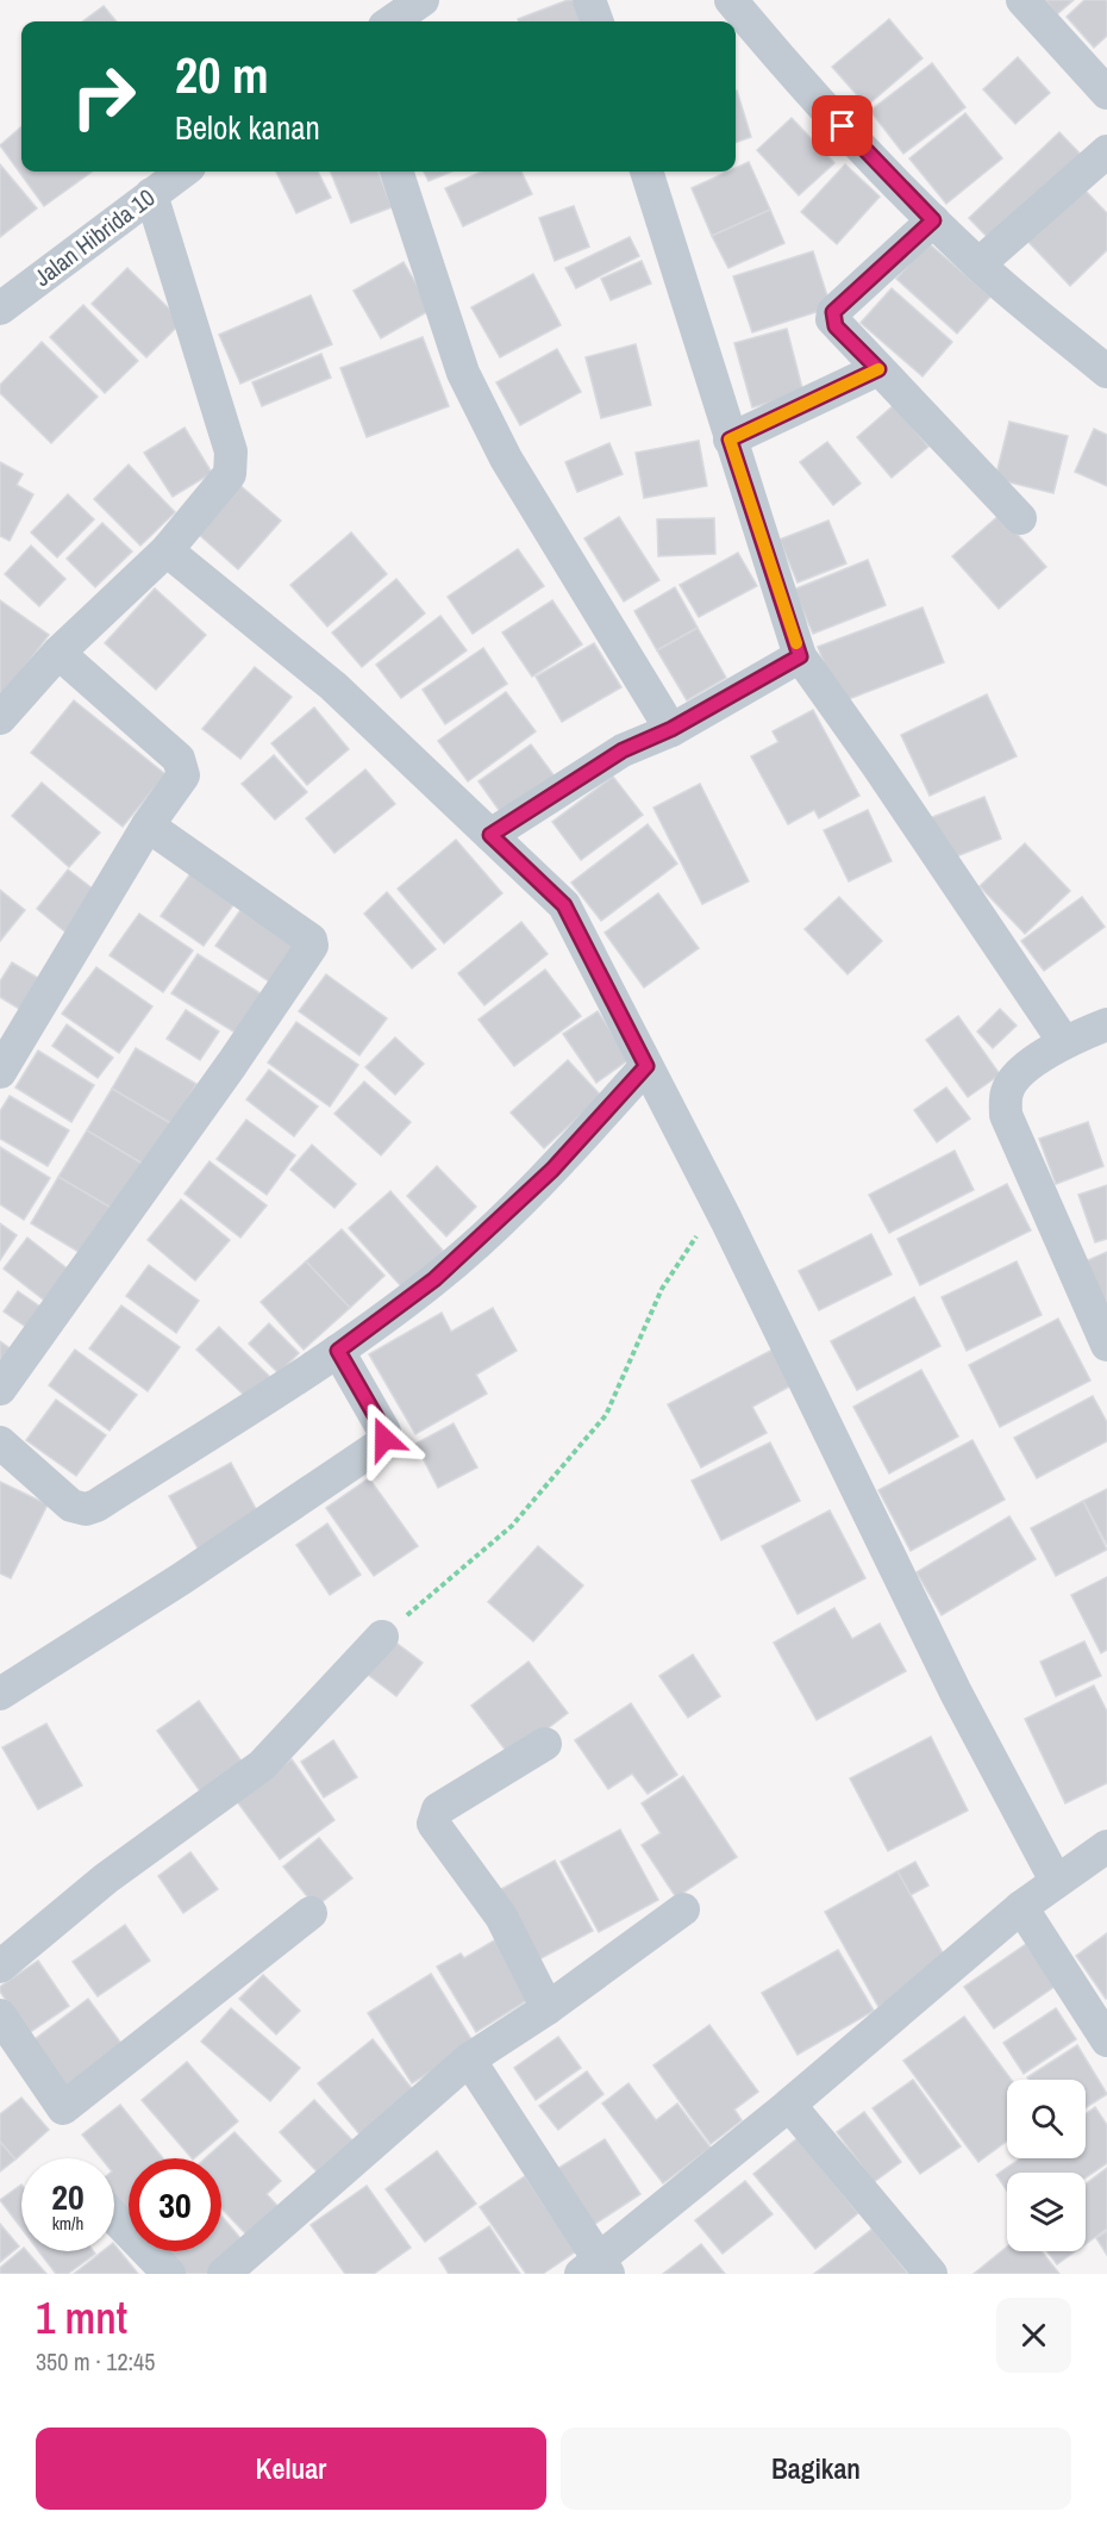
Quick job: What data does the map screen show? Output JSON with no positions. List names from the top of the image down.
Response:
{
  "streets": {
    "street": ["Jalan Hibrida 10"]
  },
  "page": {
    "turn": ["20 m", "Belok kanan"],
    "speed": "20 km/h",
    "limit": "30",
    "heading": ["1 mnt", "350 m · 12:45"],
    "buttons": ["Keluar", "Bagikan"]
  }
}
